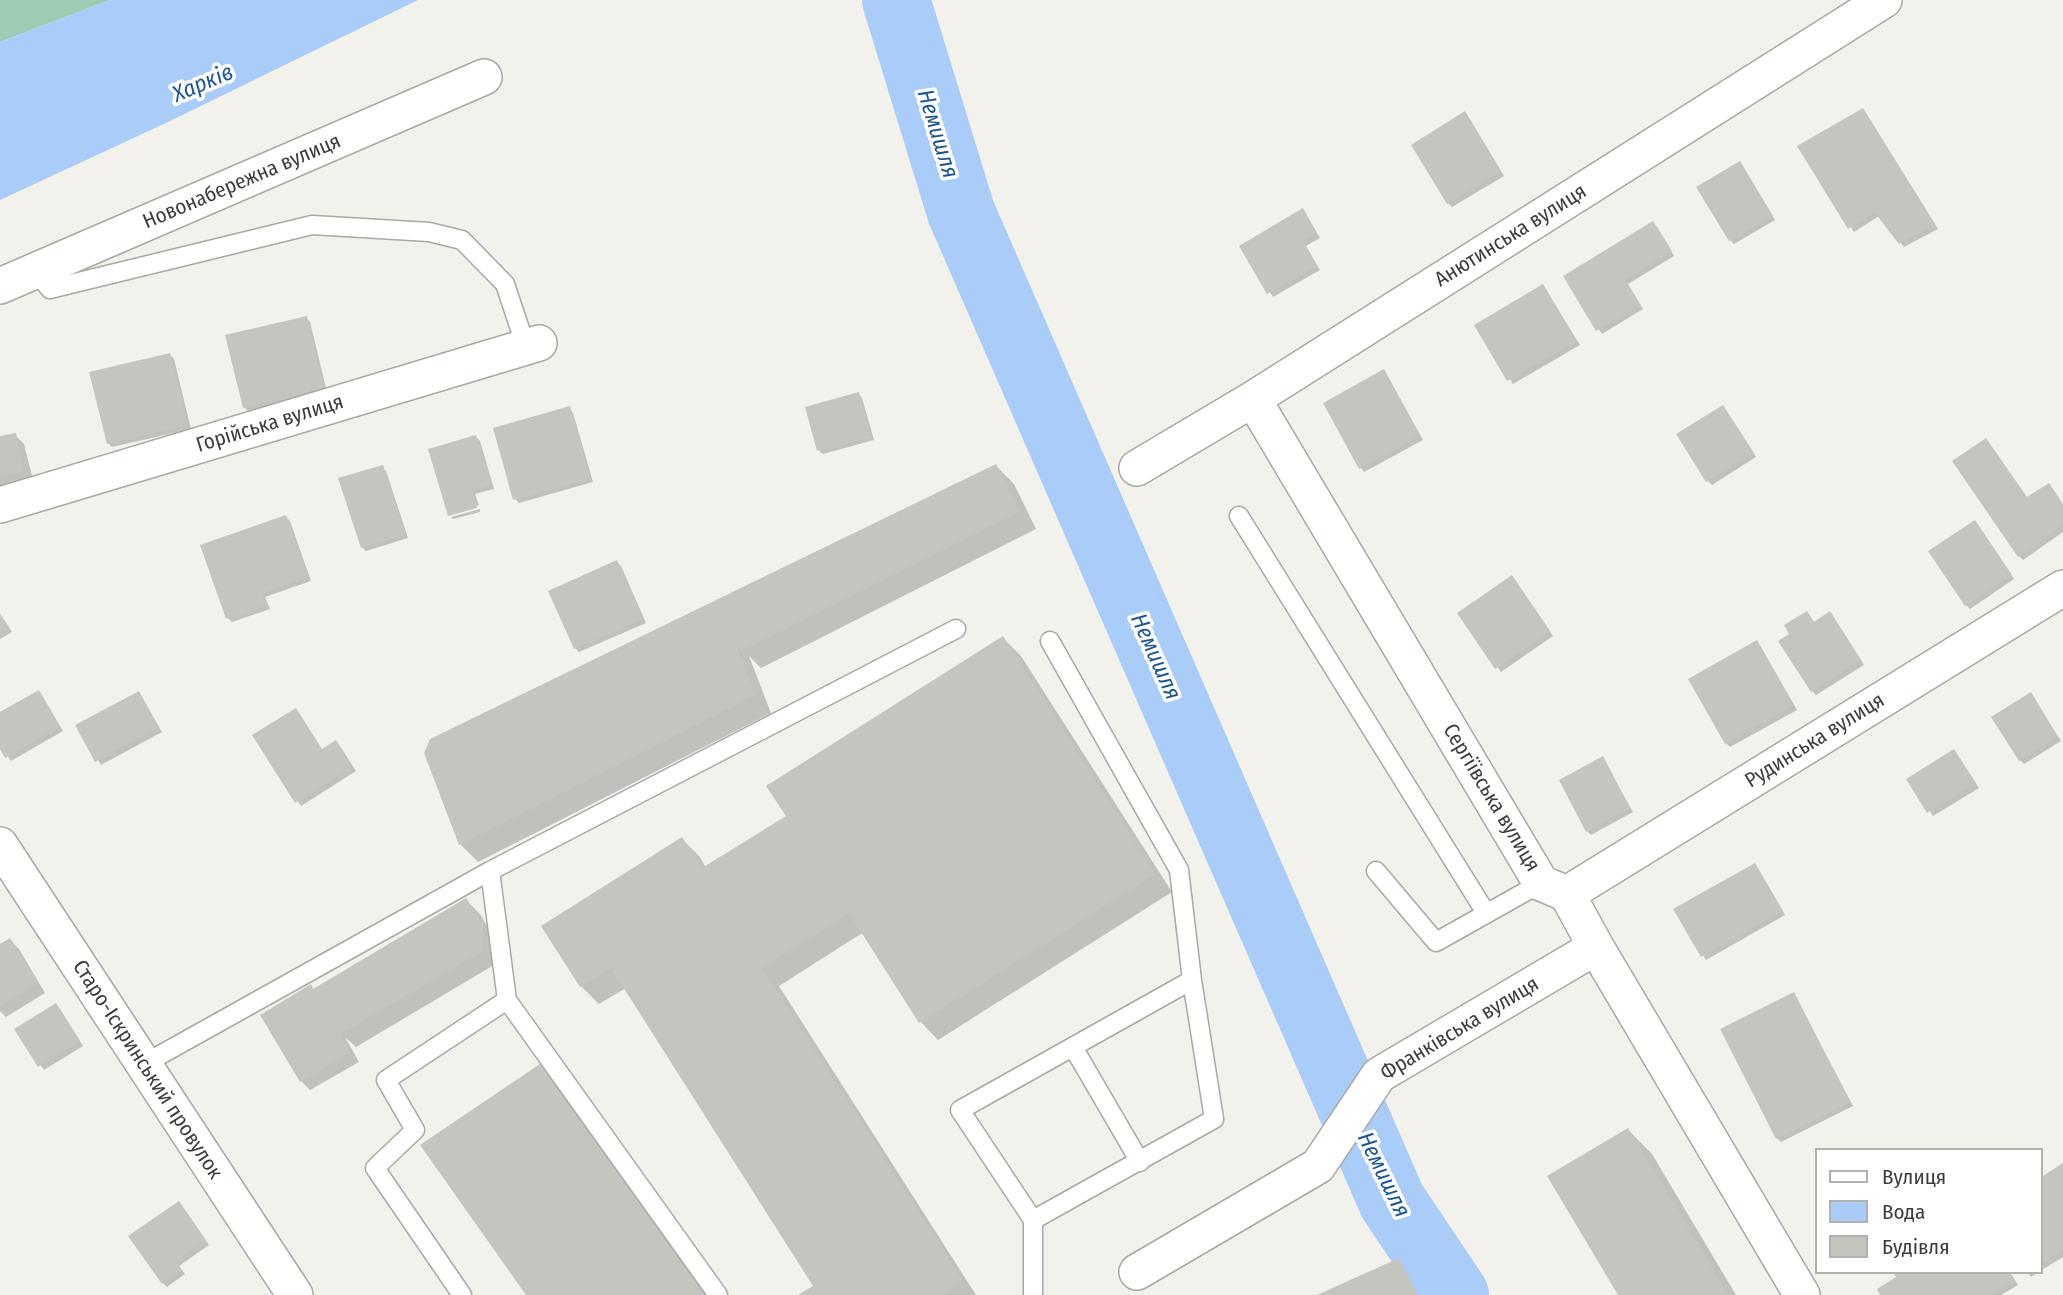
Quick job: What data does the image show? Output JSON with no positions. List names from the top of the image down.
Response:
{
  "streets": {
    "street": [
      "Новонабережна вулиця",
      "Анютинська вулиця",
      "Горійська вулиця",
      "Рудинська вулиця",
      "Сергіївська вулиця",
      "Франківська вулиця",
      "Старо-Іскринський провулок"
    ]
  },
  "crossings": [
    ["Анютинська вулиця", "Сергіївська вулиця"],
    ["Рудинська вулиця", "Сергіївська вулиця"],
    ["Сергіївська вулиця", "Франківська вулиця"]
  ],
  "water": ["Харків", "Немишля"],
  "legend": ["Вулиця", "Вода", "Будівля"]
}
